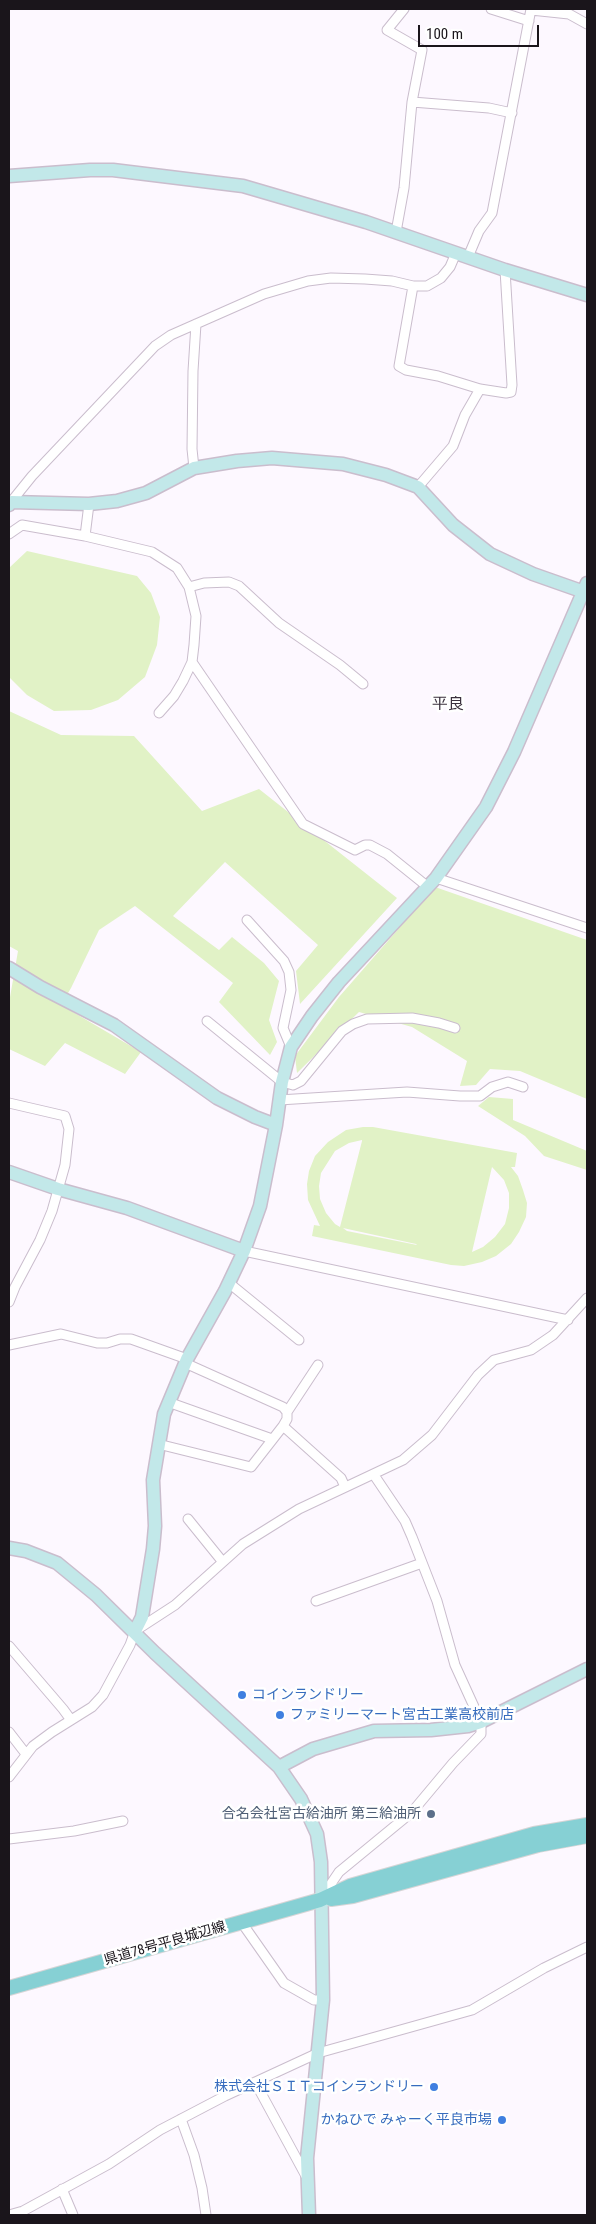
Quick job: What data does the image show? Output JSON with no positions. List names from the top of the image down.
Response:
{
  "streets": {
    "main road": ["県道78号平良城辺線"]
  },
  "districts": ["平良"],
  "places": [
    "コインランドリー",
    "ファミリーマート宮古工業高校前店",
    "合名会社宮古給油所 第三給油所",
    "株式会社ＳＩＴコインランドリー",
    "かねひで みゃーく平良市場"
  ],
  "scale_bar": "100 m"
}
